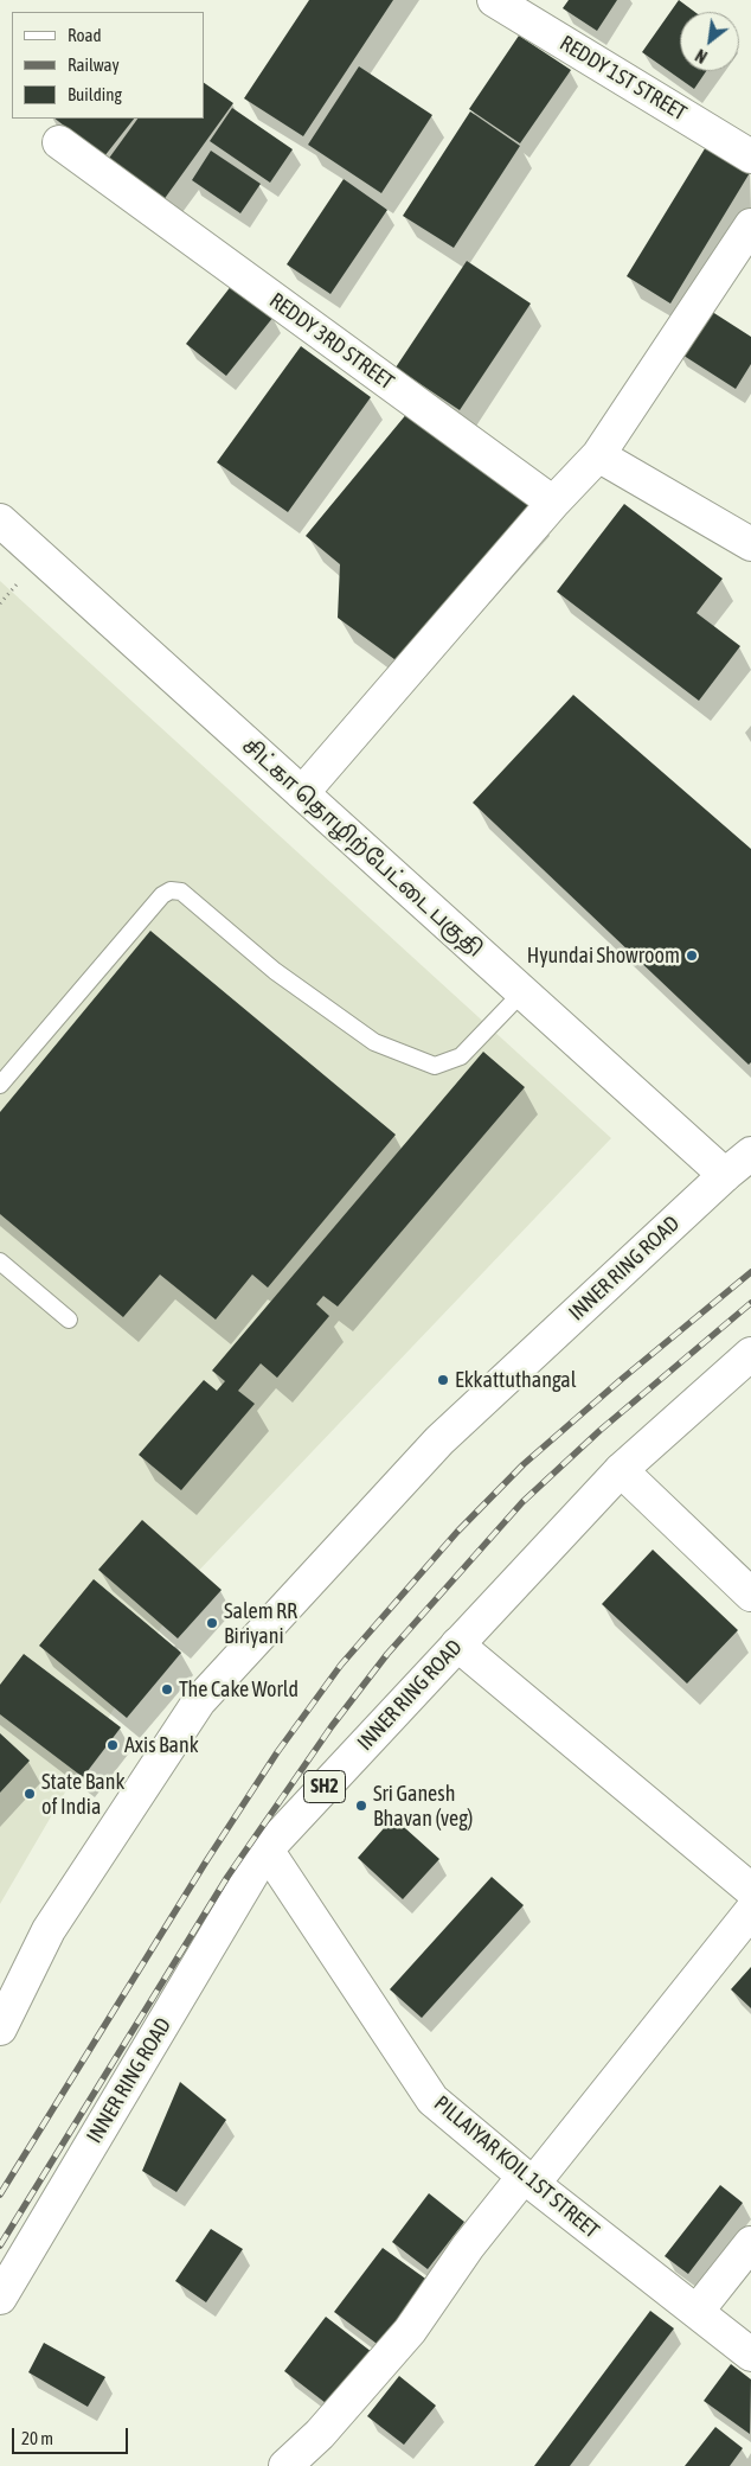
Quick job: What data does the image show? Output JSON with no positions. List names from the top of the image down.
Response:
{
  "streets": {
    "street": [
      "REDDY 1ST STREET",
      "REDDY 3RD STREET",
      "சிட்கா தொழிற்பேட்டை பகுதி",
      "INNER RING ROAD",
      "SH2",
      "PILLAIYAR KOIL 1ST STREET"
    ]
  },
  "crossings": [
    ["சிட்கா தொழிற்பேட்டை பகுதி", "INNER RING ROAD"],
    ["INNER RING ROAD", "PILLAIYAR KOIL 1ST STREET"]
  ],
  "places": [
    "Hyundai Showroom",
    "Ekkattuthangal",
    "Salem RR Biriyani",
    "The Cake World",
    "Axis Bank",
    "State Bank of India",
    "Sri Ganesh Bhavan (veg)"
  ],
  "legend": ["Road", "Railway", "Building"],
  "scale_bar": "20 m",
  "north": "bottom left"
}
